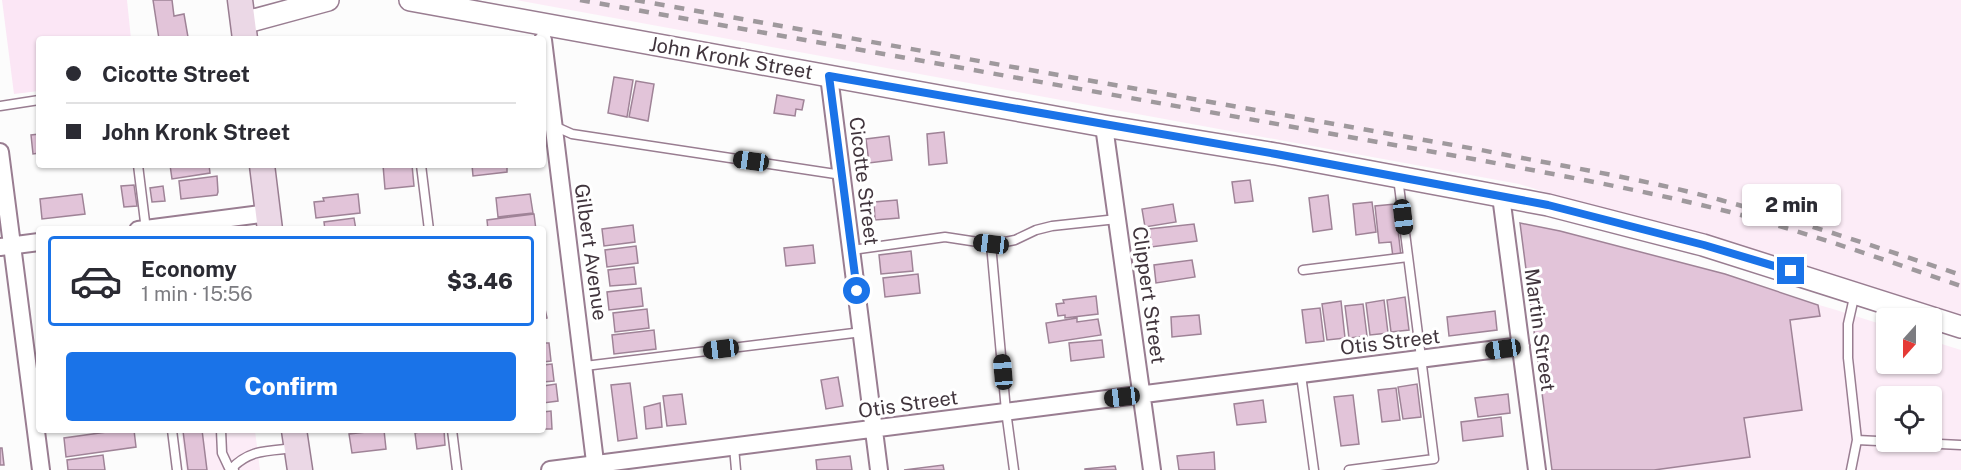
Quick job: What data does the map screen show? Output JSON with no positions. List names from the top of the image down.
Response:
{
  "streets": {
    "street": [
      "John Kronk Street",
      "Cicotte Street",
      "Gilbert Avenue",
      "Clippert Street",
      "Martin Street",
      "Otis Street"
    ]
  },
  "crossings": [
    ["John Kronk Street", "Cicotte Street"],
    ["John Kronk Street", "Clippert Street"],
    ["John Kronk Street", "Martin Street"],
    ["Cicotte Street", "Otis Street"],
    ["Gilbert Avenue", "Otis Street"],
    ["Clippert Street", "Otis Street"],
    ["Martin Street", "Otis Street"]
  ],
  "north": "bottom",
  "page": {
    "banner": ["Cicotte Street", "John Kronk Street"],
    "bubble": "2 min",
    "list": [
      {
        "name": "Economy",
        "note": "1 min · 15:56",
        "value": "$3.46"
      }
    ],
    "buttons": "Confirm"
  }
}
